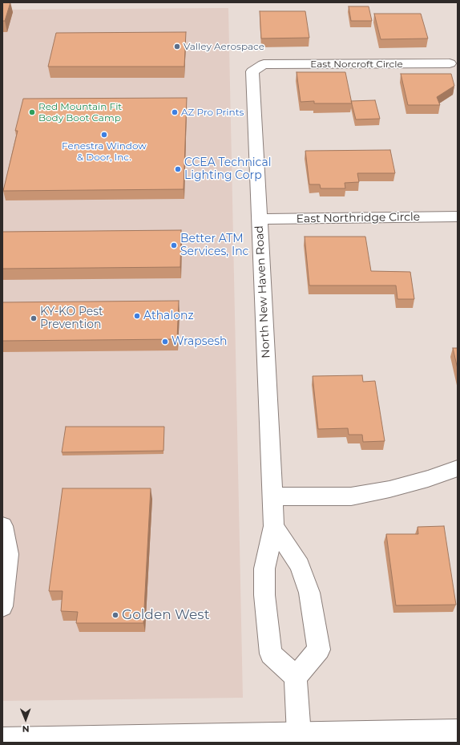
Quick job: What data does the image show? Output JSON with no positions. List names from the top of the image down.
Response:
{
  "streets": {
    "street": ["East Norcroft Circle", "East Northridge Circle", "North New Haven Road"]
  },
  "crossings": [
    ["East Norcroft Circle", "North New Haven Road"],
    ["East Northridge Circle", "North New Haven Road"]
  ],
  "places": [
    "Valley Aerospace",
    "Red Mountain Fit Body Boot Camp",
    "AZ Pro Prints",
    "Fenestra Window & Door, Inc.",
    "CCEA Technical Lighting Corp",
    "Better ATM Services, Inc",
    "Athalonz",
    "KY-KO Pest Prevention",
    "Wrapsesh",
    "Golden West"
  ],
  "north": "bottom"
}
